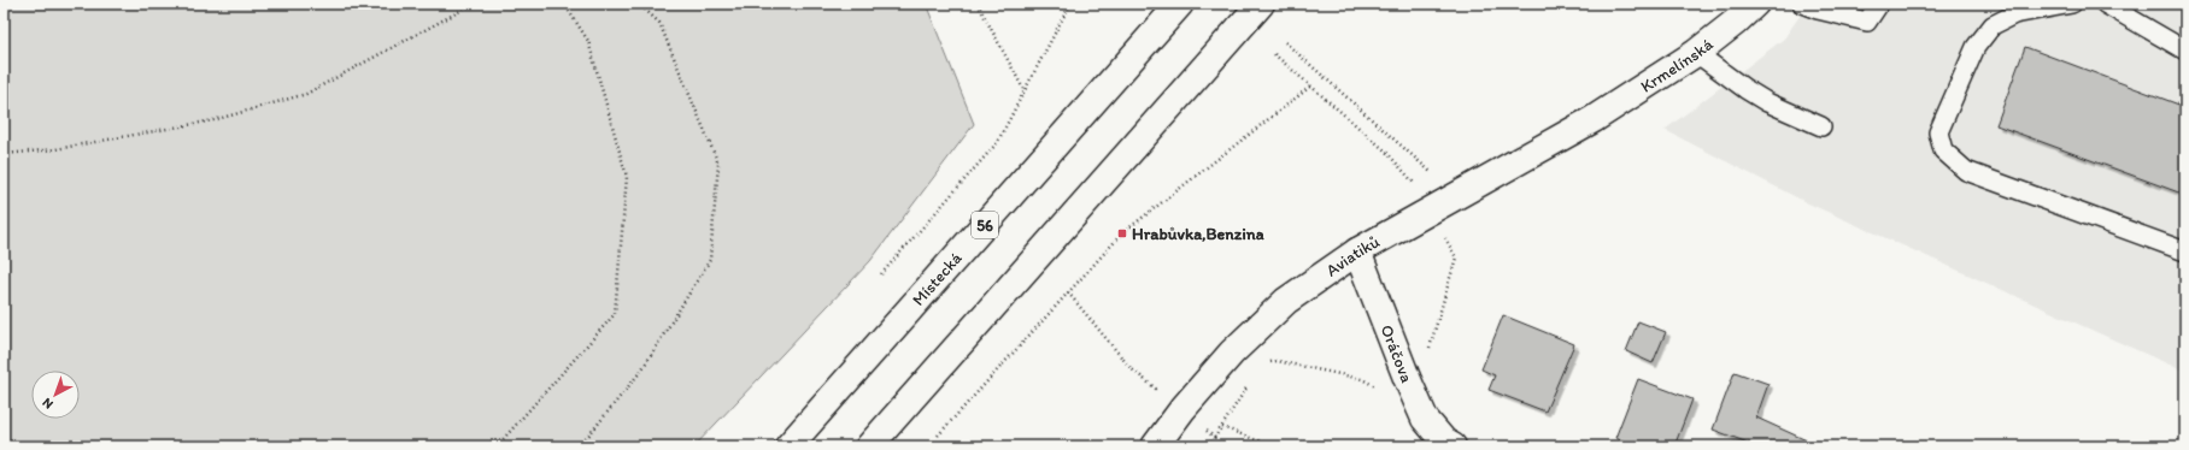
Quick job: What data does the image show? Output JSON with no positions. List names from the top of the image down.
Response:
{
  "streets": {
    "main road": [
      "Krmelínská",
      "56",
      "Aviatiků",
      "Místecká",
      "Oráčova"
    ]
  },
  "crossings": [
    ["Krmelínská", "Aviatiků"],
    ["Aviatiků", "Oráčova"]
  ],
  "places": {
    "transit": ["Hrabůvka,Benzina"]
  },
  "north": "bottom left"
}
